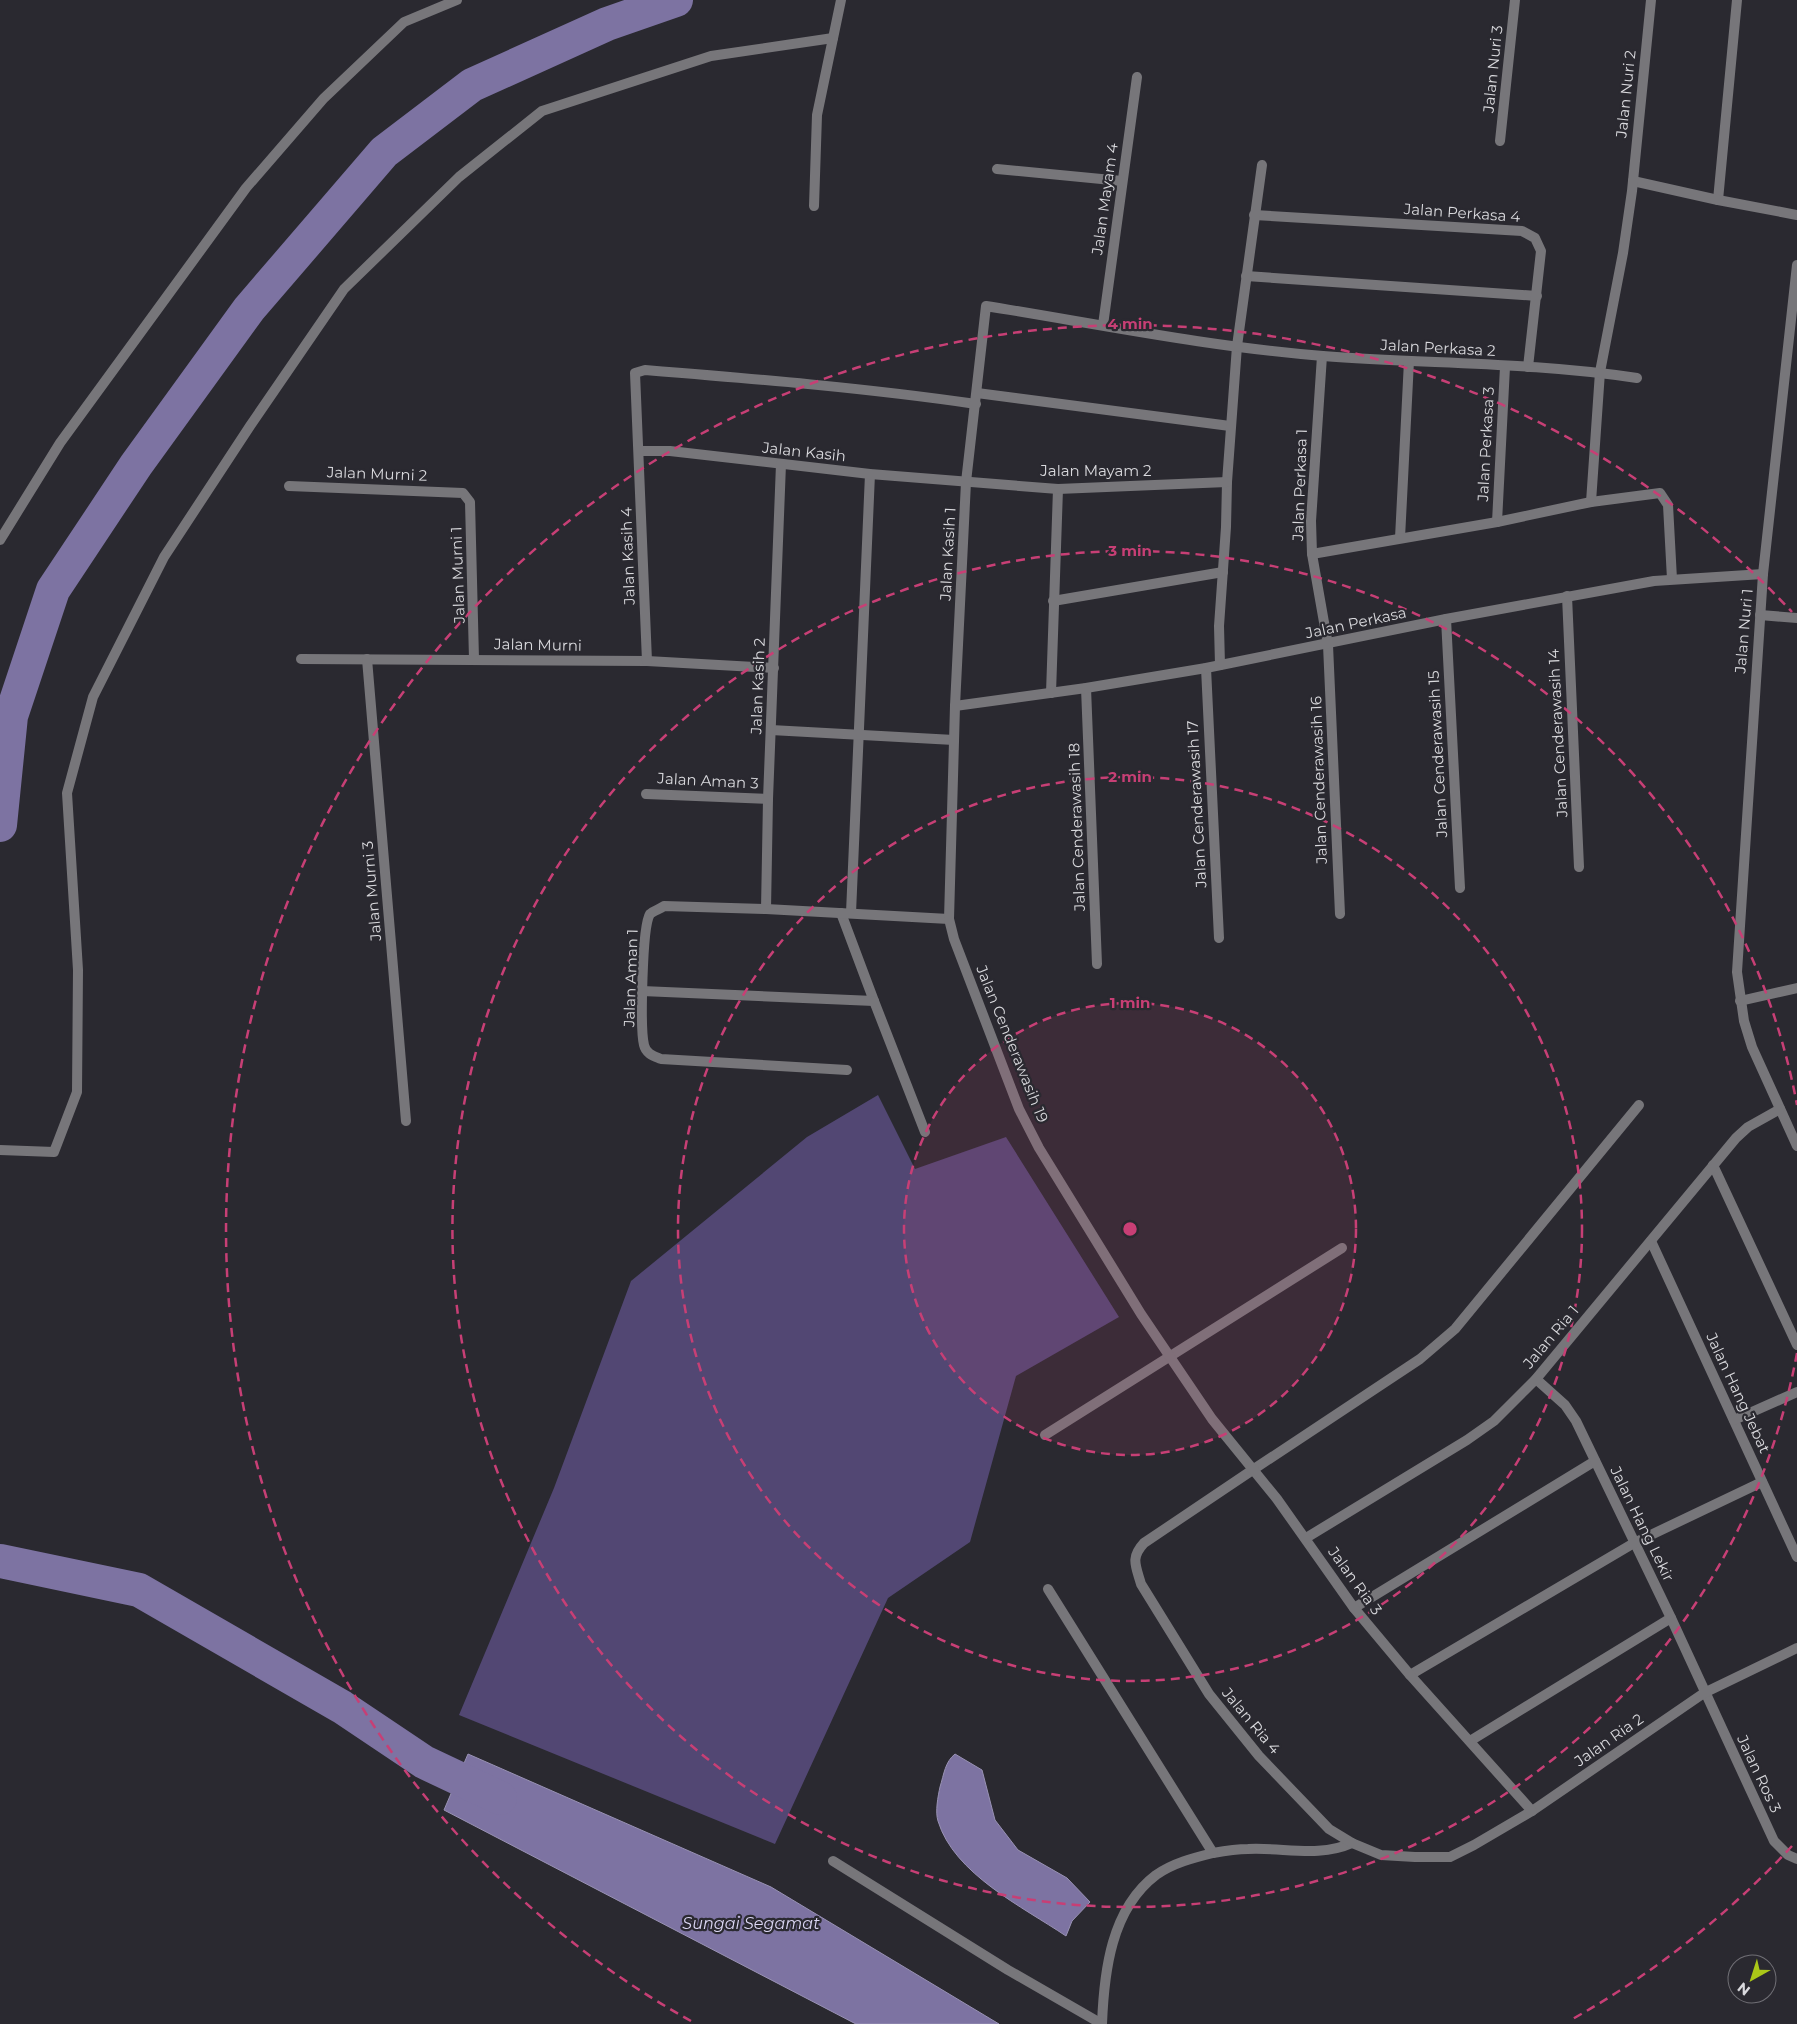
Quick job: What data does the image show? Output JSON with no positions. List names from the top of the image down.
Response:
{
  "streets": {
    "street": [
      "Jalan Nuri 3",
      "Jalan Nuri 2",
      "Jalan Mayam 4",
      "Jalan Perkasa 4",
      "Jalan Perkasa 2",
      "Jalan Perkasa 3",
      "Jalan Kasih",
      "Jalan Mayam 2",
      "Jalan Murni 2",
      "Jalan Perkasa 1",
      "Jalan Kasih 1",
      "Jalan Kasih 4",
      "Jalan Murni 1",
      "Jalan Perkasa",
      "Jalan Nuri 1",
      "Jalan Murni",
      "Jalan Kasih 2",
      "Jalan Cenderawasih 14",
      "Jalan Cenderawasih 15",
      "Jalan Cenderawasih 16",
      "Jalan Aman 3",
      "Jalan Cenderawasih 17",
      "Jalan Cenderawasih 18",
      "Jalan Murni 3",
      "Jalan Aman 1",
      "Jalan Cenderawasih 19",
      "Jalan Ria 1",
      "Jalan Hang Jebat",
      "Jalan Hang Lekir",
      "Jalan Ria 3",
      "Jalan Ria 4",
      "Jalan Ria 2",
      "Jalan Ros 3"
    ]
  },
  "crossings": [
    ["Jalan Nuri 2", "Jalan Perkasa 2"],
    ["Jalan Mayam 4", "Jalan Perkasa 2"],
    ["Jalan Perkasa 4", "Jalan Perkasa 2"],
    ["Jalan Perkasa 2", "Jalan Perkasa 3"],
    ["Jalan Perkasa 2", "Jalan Perkasa 1"],
    ["Jalan Perkasa 2", "Jalan Kasih 1"],
    ["Jalan Kasih", "Jalan Mayam 2"],
    ["Jalan Kasih", "Jalan Kasih 1"],
    ["Jalan Kasih", "Jalan Kasih 4"],
    ["Jalan Kasih", "Jalan Kasih 2"],
    ["Jalan Mayam 2", "Jalan Kasih 1"],
    ["Jalan Murni 2", "Jalan Murni 1"],
    ["Jalan Perkasa 1", "Jalan Perkasa"],
    ["Jalan Perkasa 1", "Jalan Cenderawasih 16"],
    ["Jalan Kasih 1", "Jalan Kasih 4"],
    ["Jalan Kasih 1", "Jalan Perkasa"],
    ["Jalan Kasih 1", "Jalan Cenderawasih 19"],
    ["Jalan Kasih 4", "Jalan Murni"],
    ["Jalan Murni 1", "Jalan Murni"],
    ["Jalan Perkasa", "Jalan Nuri 1"],
    ["Jalan Perkasa", "Jalan Cenderawasih 14"],
    ["Jalan Perkasa", "Jalan Cenderawasih 15"],
    ["Jalan Perkasa", "Jalan Cenderawasih 16"],
    ["Jalan Perkasa", "Jalan Cenderawasih 17"],
    ["Jalan Perkasa", "Jalan Cenderawasih 18"],
    ["Jalan Perkasa", "Jalan Cenderawasih 19"],
    ["Jalan Nuri 1", "Jalan Ria 1"],
    ["Jalan Murni", "Jalan Kasih 2"],
    ["Jalan Murni", "Jalan Murni 3"],
    ["Jalan Kasih 2", "Jalan Aman 3"],
    ["Jalan Kasih 2", "Jalan Aman 1"],
    ["Jalan Aman 1", "Jalan Cenderawasih 19"],
    ["Jalan Cenderawasih 19", "Jalan Ria 3"],
    ["Jalan Ria 1", "Jalan Hang Jebat"],
    ["Jalan Ria 1", "Jalan Hang Lekir"],
    ["Jalan Ria 1", "Jalan Ria 3"],
    ["Jalan Hang Lekir", "Jalan Ria 2"],
    ["Jalan Hang Lekir", "Jalan Ros 3"],
    ["Jalan Ria 3", "Jalan Ria 4"],
    ["Jalan Ria 3", "Jalan Ria 2"],
    ["Jalan Ria 4", "Jalan Ria 2"],
    ["Jalan Ria 2", "Jalan Ros 3"]
  ],
  "water": ["Sungai Segamat"],
  "north": "bottom left",
  "rings": [
    "4 min",
    "3 min",
    "2 min",
    "1 min"
  ]
}
